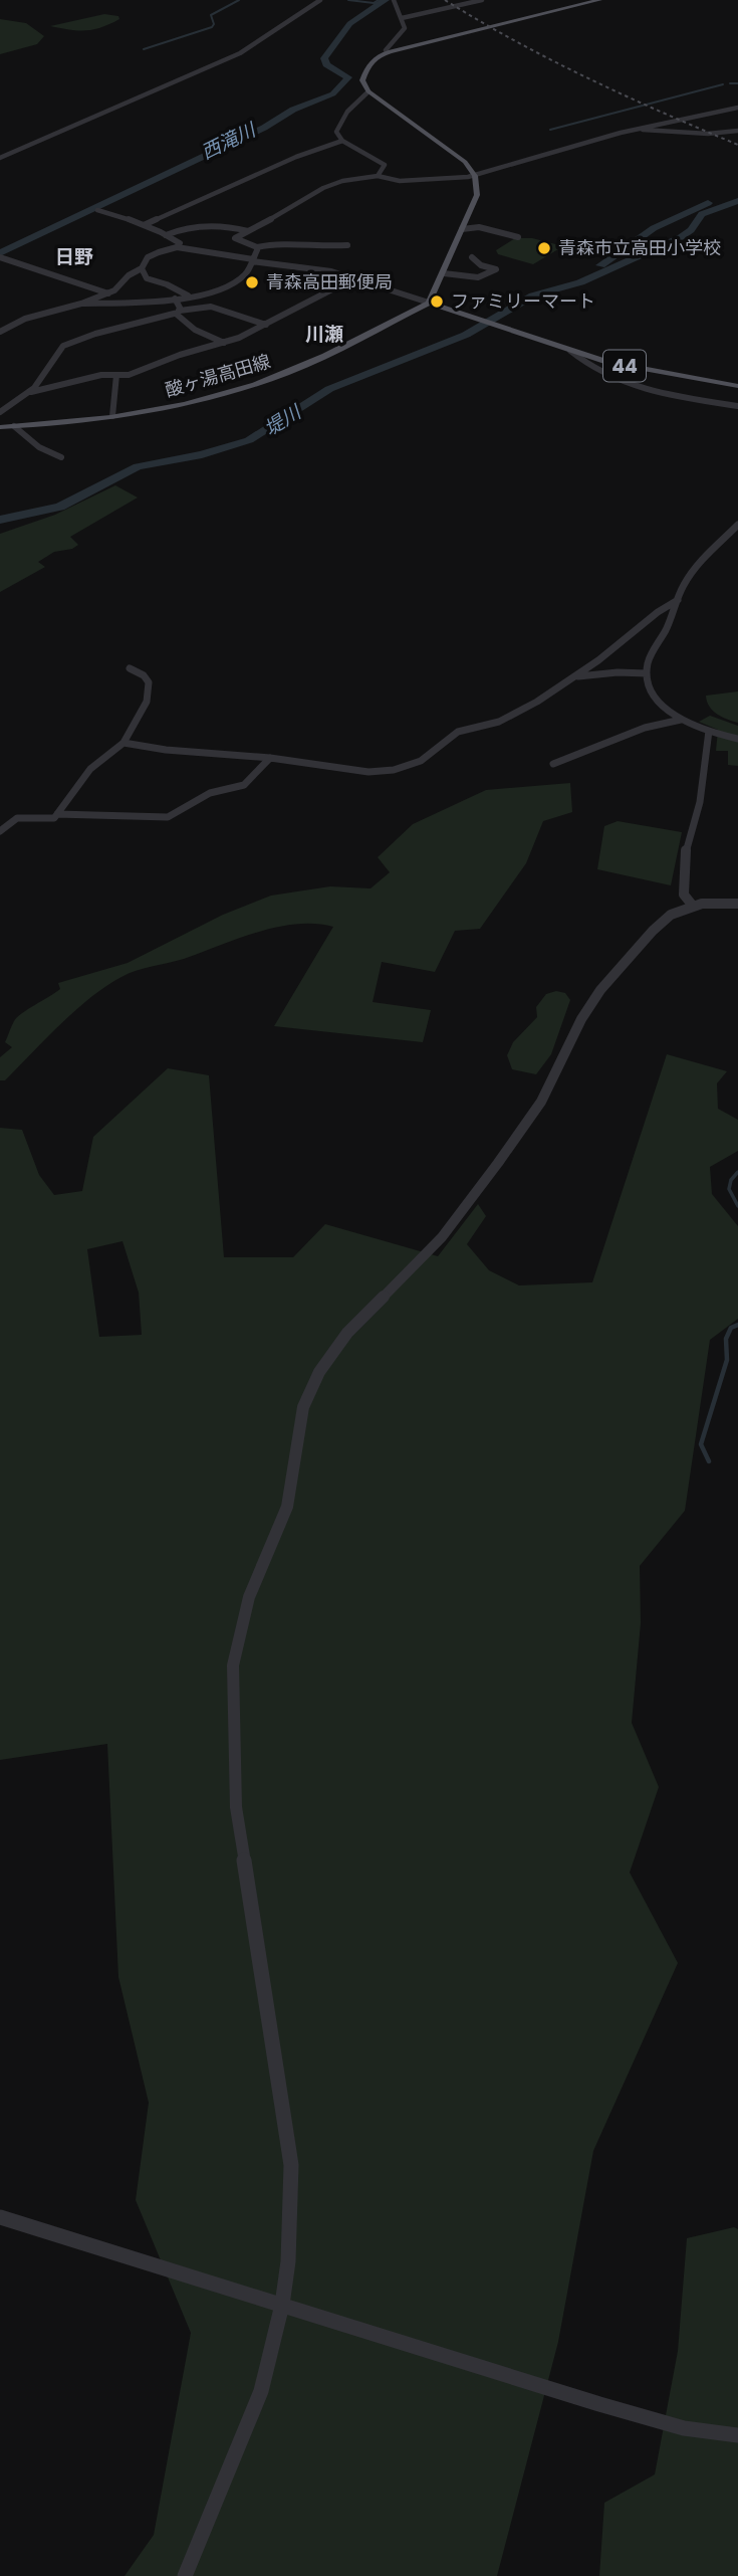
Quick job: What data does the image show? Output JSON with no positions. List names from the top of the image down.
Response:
{
  "streets": {
    "main road": ["44", "酸ヶ湯高田線"]
  },
  "crossings": [
    ["44", "酸ヶ湯高田線"]
  ],
  "districts": ["日野", "川瀬"],
  "water": ["西滝川", "堤川"],
  "places": ["青森市立高田小学校", "青森高田郵便局", "ファミリーマート"]
}
